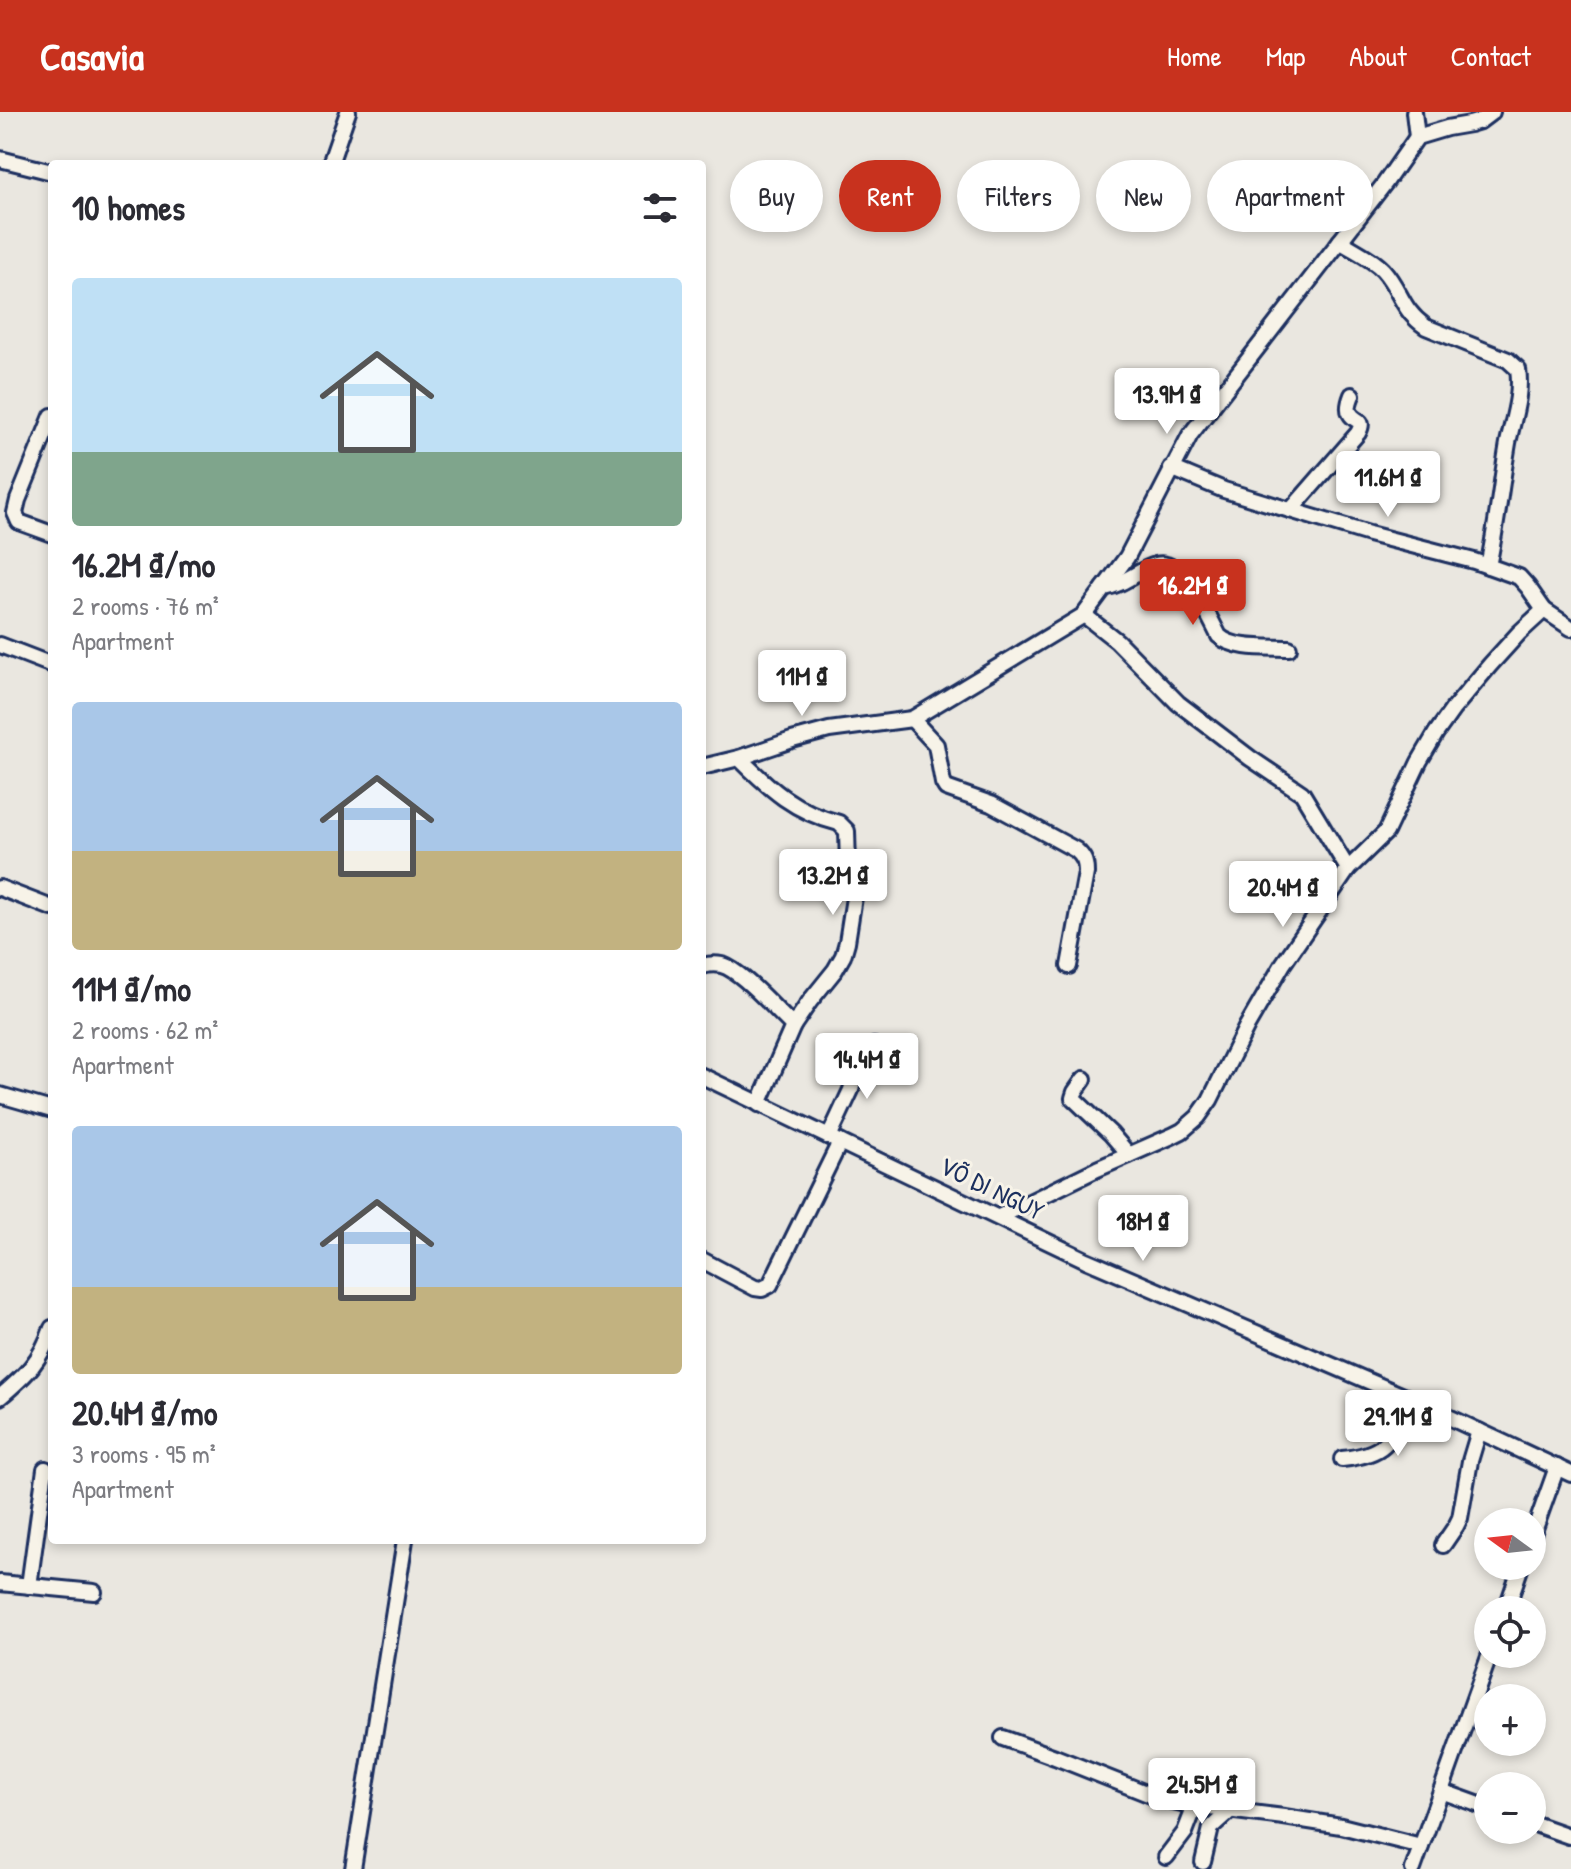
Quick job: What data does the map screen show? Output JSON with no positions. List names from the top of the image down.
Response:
{
  "streets": {
    "street": ["VÕ DI NGUY"]
  },
  "north": "left",
  "page": {
    "header": "Casavia",
    "nav": [
      "Home",
      "Map",
      "About",
      "Contact"
    ],
    "chip": [
      "Buy",
      "Rent",
      "Filters",
      "New",
      "Apartment"
    ],
    "heading": "10 homes",
    "list": [
      {
        "name": "16.2M ₫/mo",
        "note": "2 rooms · 76 m² · Apartment"
      },
      {
        "name": "11M ₫/mo",
        "note": "2 rooms · 62 m² · Apartment"
      },
      {
        "name": "20.4M ₫/mo",
        "note": "3 rooms · 95 m² · Apartment"
      }
    ],
    "price": [
      "13.9M ₫",
      "11.6M ₫",
      "16.2M ₫",
      "11M ₫",
      "13.2M ₫",
      "20.4M ₫",
      "14.4M ₫",
      "18M ₫",
      "29.1M ₫",
      "24.5M ₫"
    ],
    "map_buttons": ["+", "−"]
  }
}
